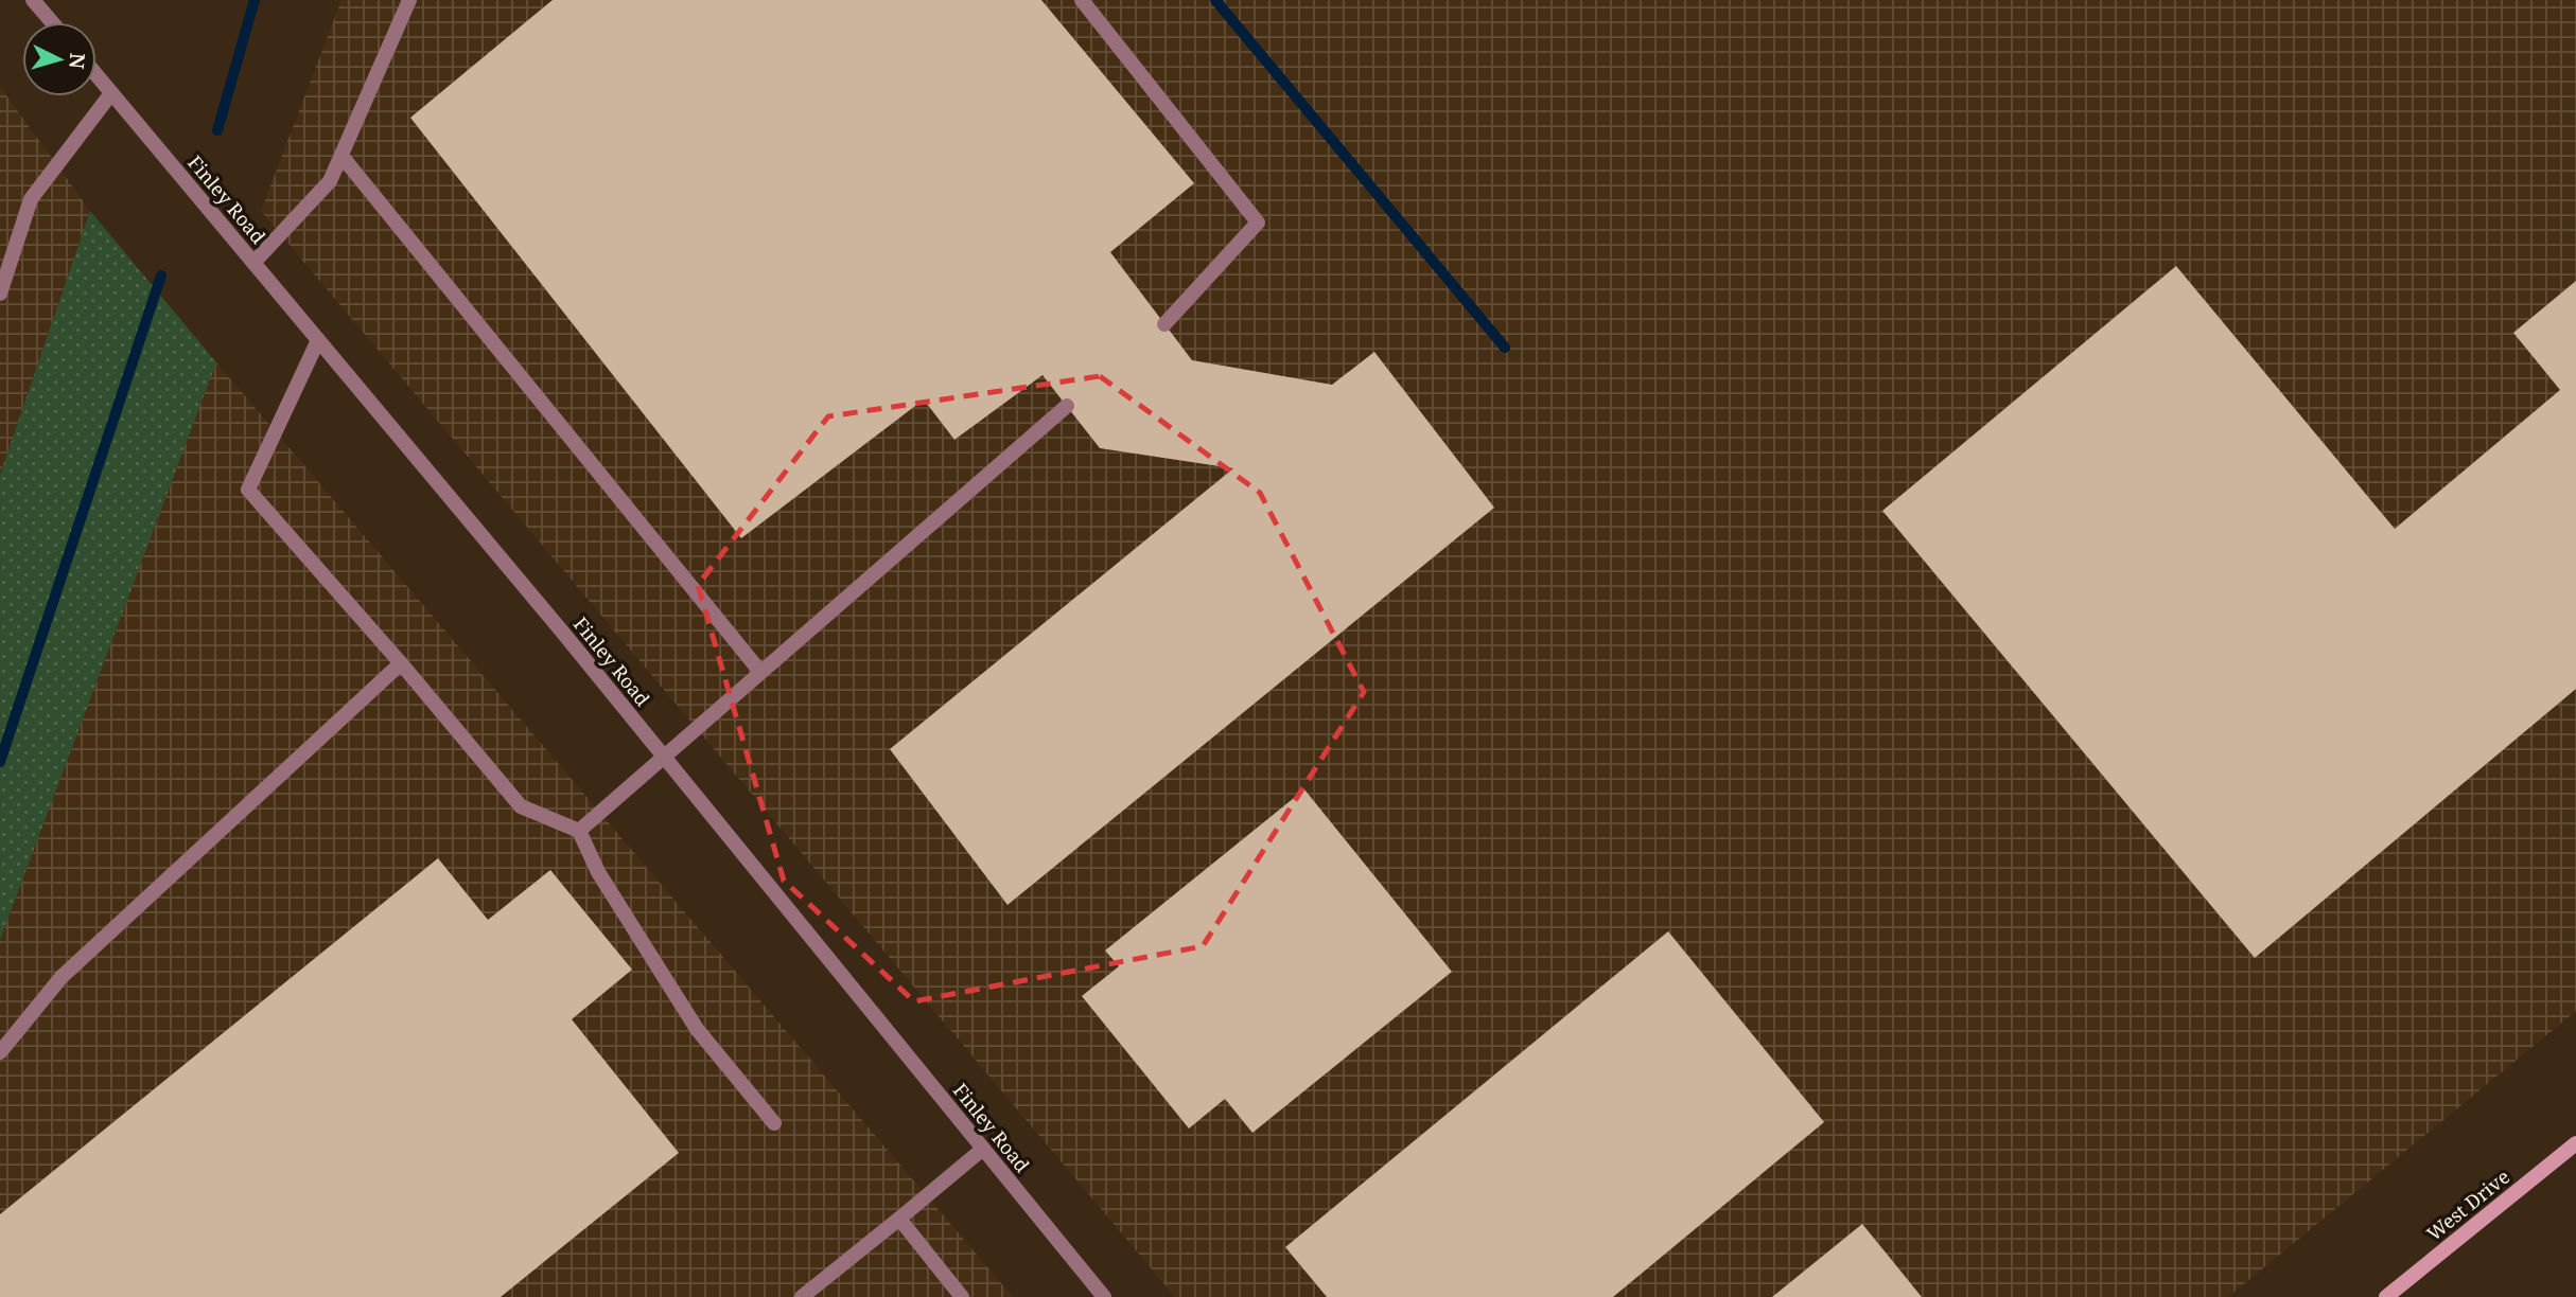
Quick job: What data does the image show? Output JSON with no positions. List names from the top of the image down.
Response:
{
  "streets": {
    "street": ["Finley Road", "West Drive"]
  },
  "north": "right"
}
